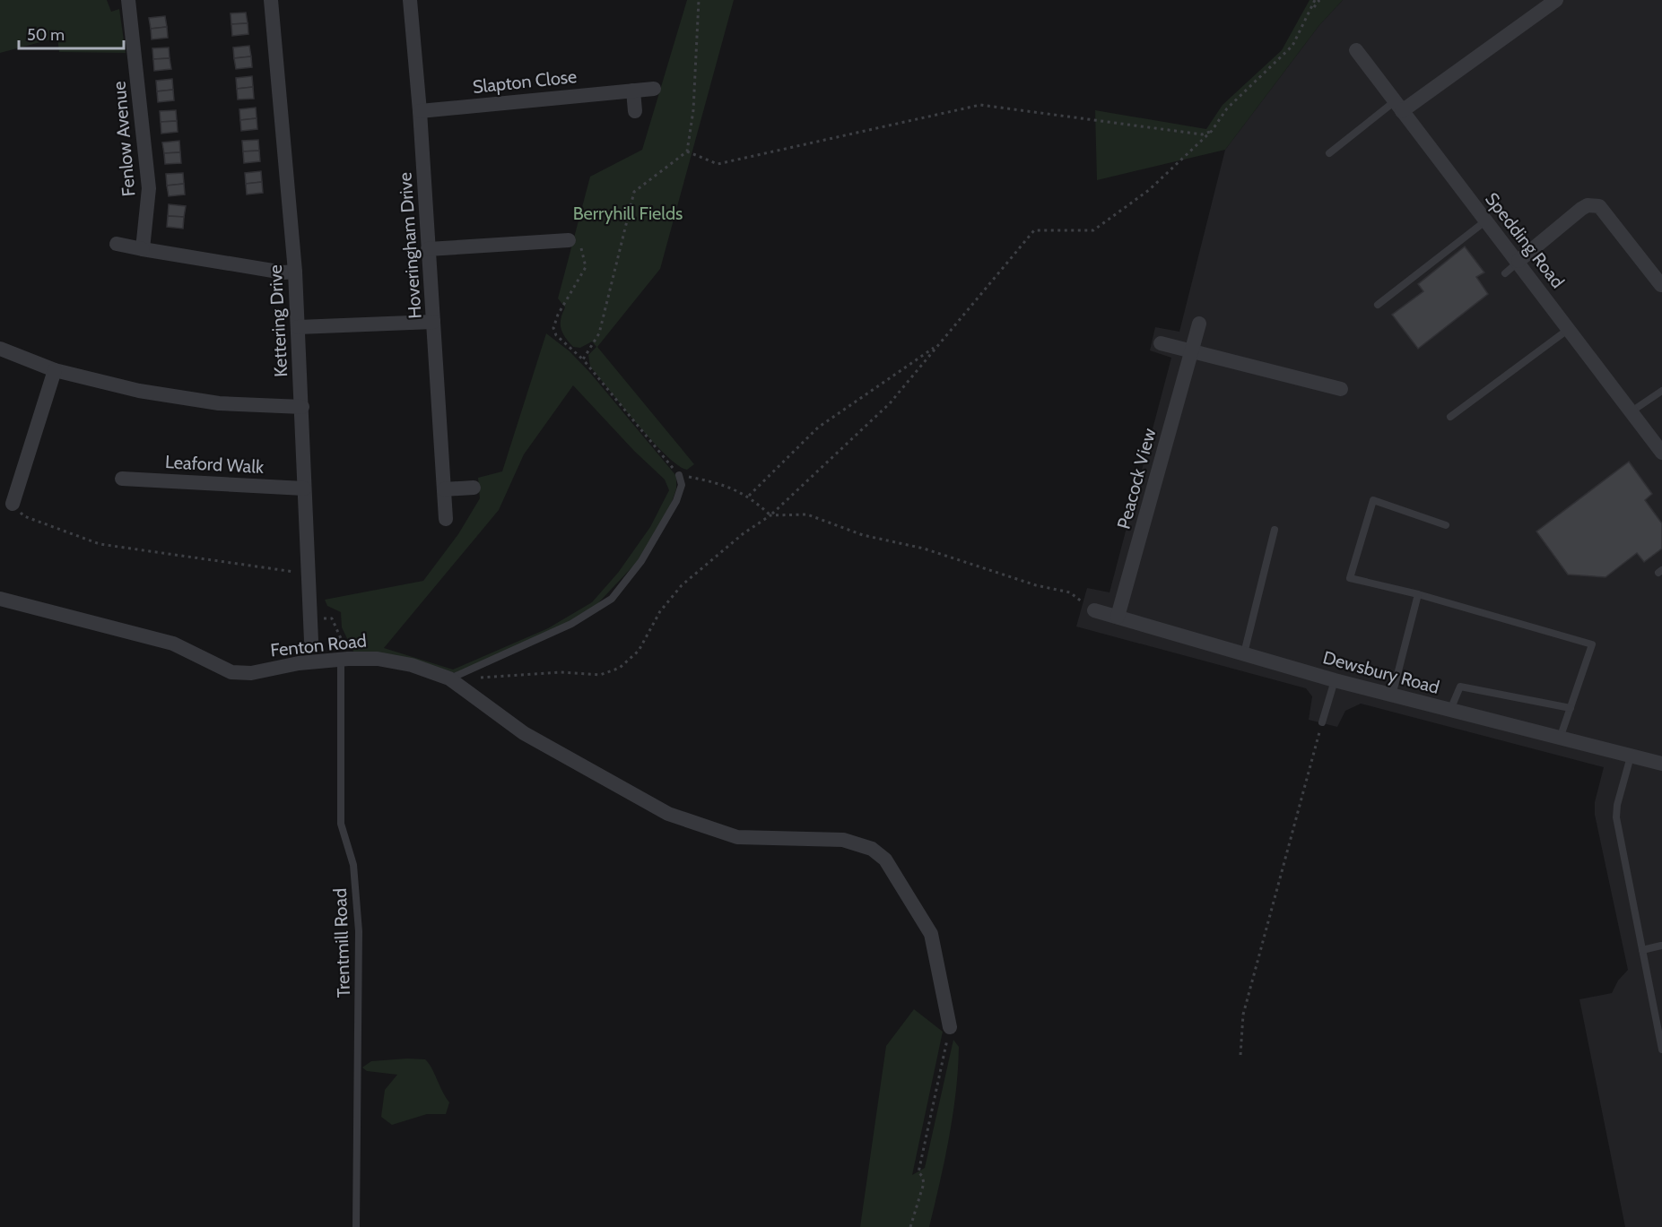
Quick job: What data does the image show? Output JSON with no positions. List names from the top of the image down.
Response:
{
  "streets": {
    "street": [
      "Slapton Close",
      "Fenlow Avenue",
      "Spedding Road",
      "Hoveringham Drive",
      "Kettering Drive",
      "Leaford Walk",
      "Peacock View",
      "Fenton Road",
      "Dewsbury Road"
    ],
    "lane": ["Trentmill Road"]
  },
  "crossings": [
    ["Slapton Close", "Hoveringham Drive"],
    ["Kettering Drive", "Leaford Walk"],
    ["Peacock View", "Dewsbury Road"],
    ["Fenton Road", "Trentmill Road"]
  ],
  "parks": ["Berryhill Fields"],
  "scale_bar": "50 m"
}
